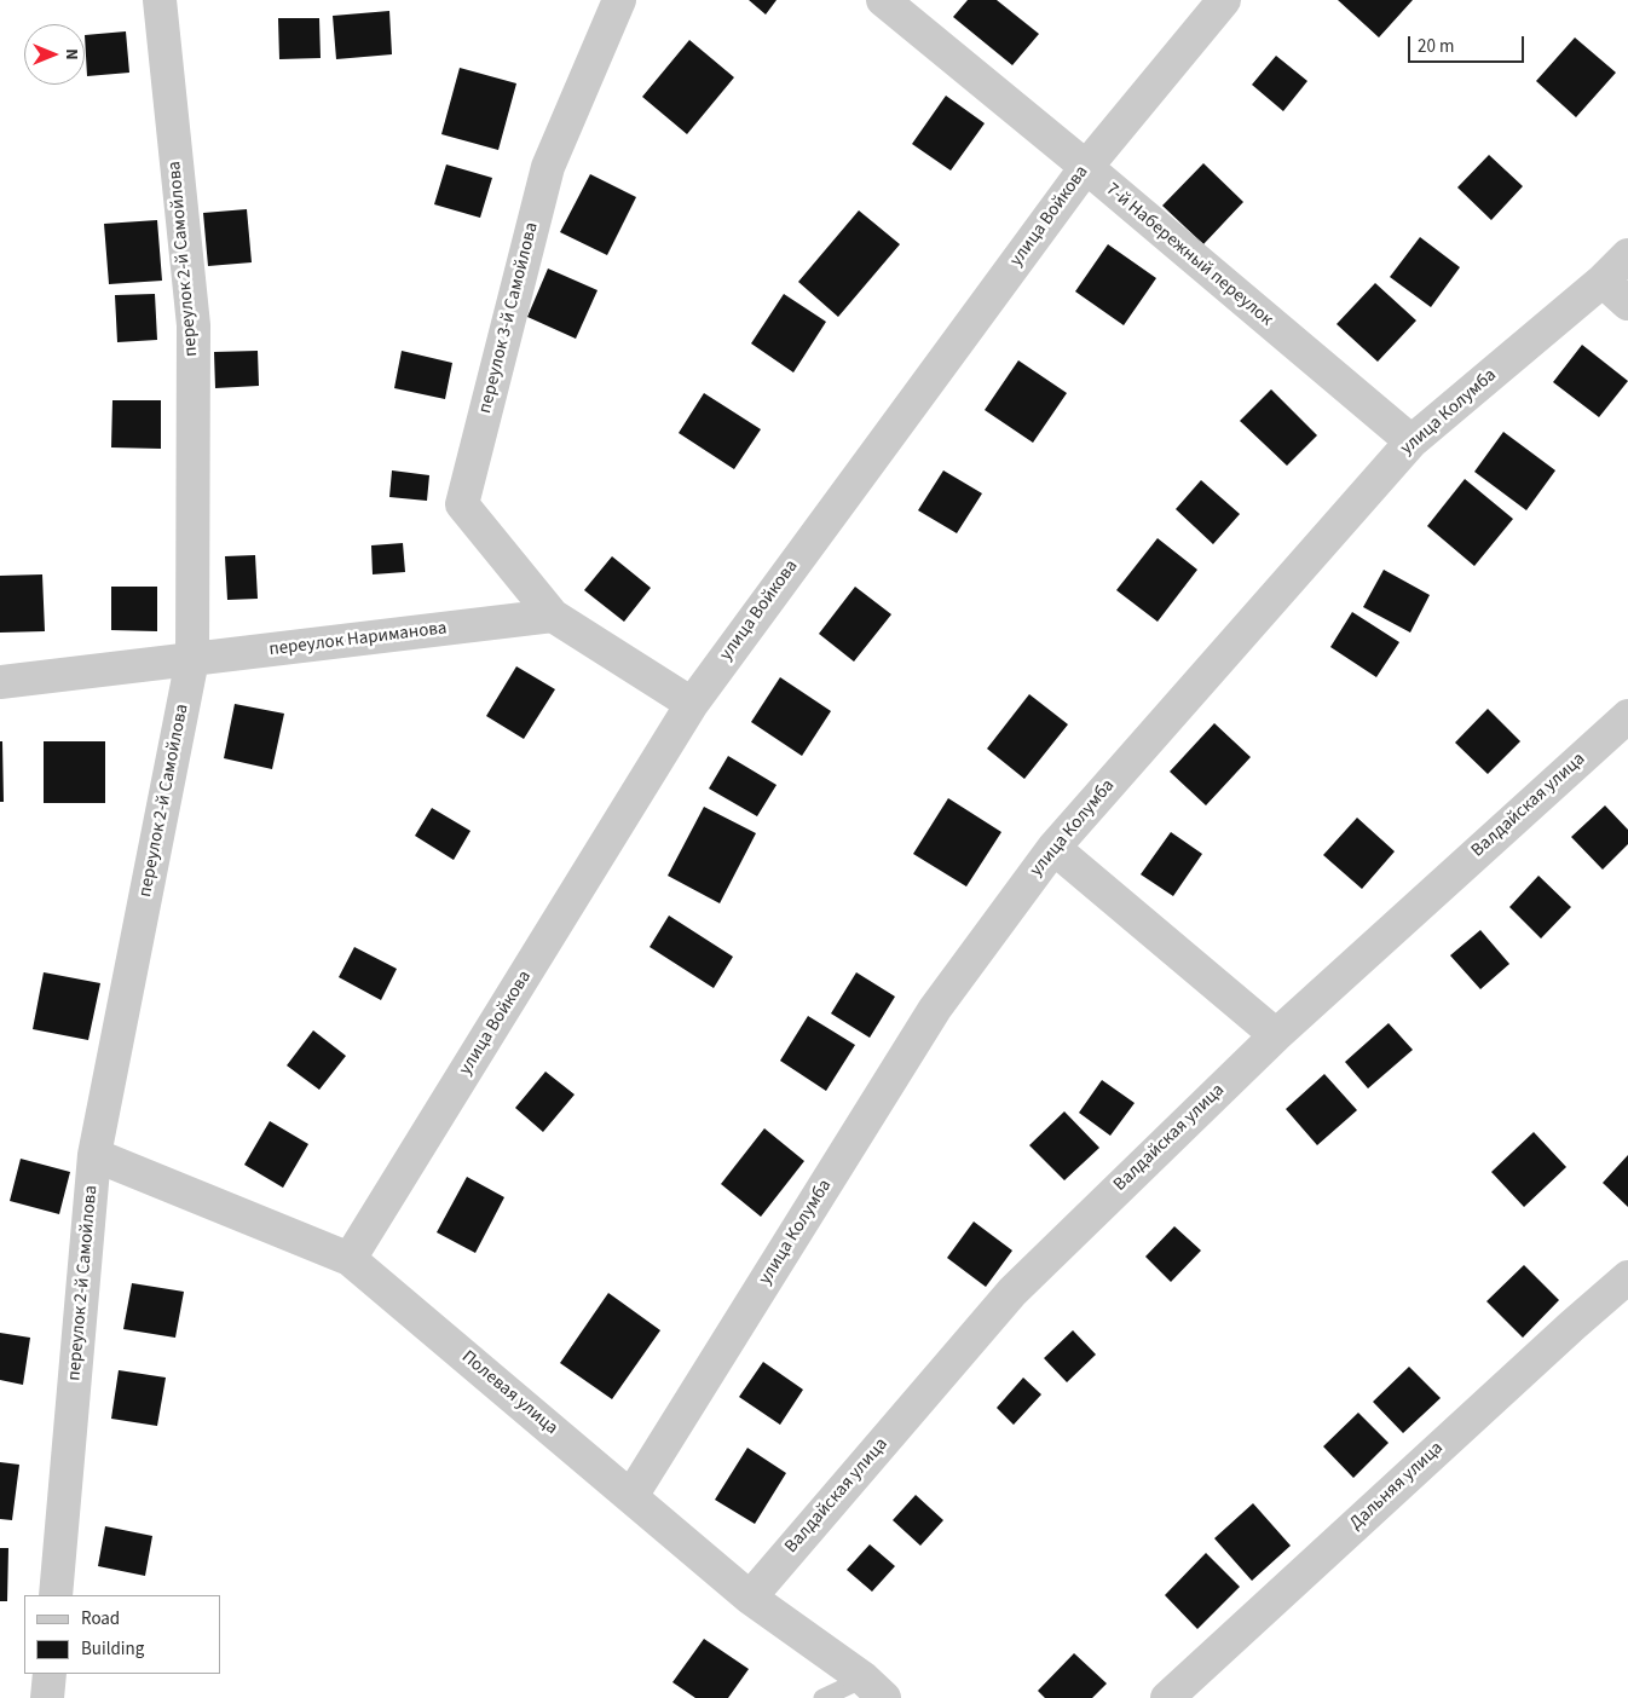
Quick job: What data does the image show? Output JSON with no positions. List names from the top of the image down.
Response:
{
  "streets": {
    "street": [
      "улица Войкова",
      "7-й Набережный переулок",
      "переулок 2-й Самойлова",
      "переулок 3-й Самойлова",
      "улица Колумба",
      "переулок Нариманова",
      "Валдайская улица",
      "Полевая улица",
      "Дальняя улица"
    ]
  },
  "crossings": [
    ["улица Войкова", "7-й Набережный переулок"],
    ["улица Войкова", "Полевая улица"],
    ["7-й Набережный переулок", "улица Колумба"],
    ["переулок 2-й Самойлова", "переулок Нариманова"],
    ["переулок 2-й Самойлова", "Полевая улица"],
    ["переулок 3-й Самойлова", "переулок Нариманова"],
    ["улица Колумба", "Полевая улица"],
    ["Валдайская улица", "Полевая улица"]
  ],
  "legend": ["Road", "Building"],
  "scale_bar": "20 m",
  "north": "right"
}
